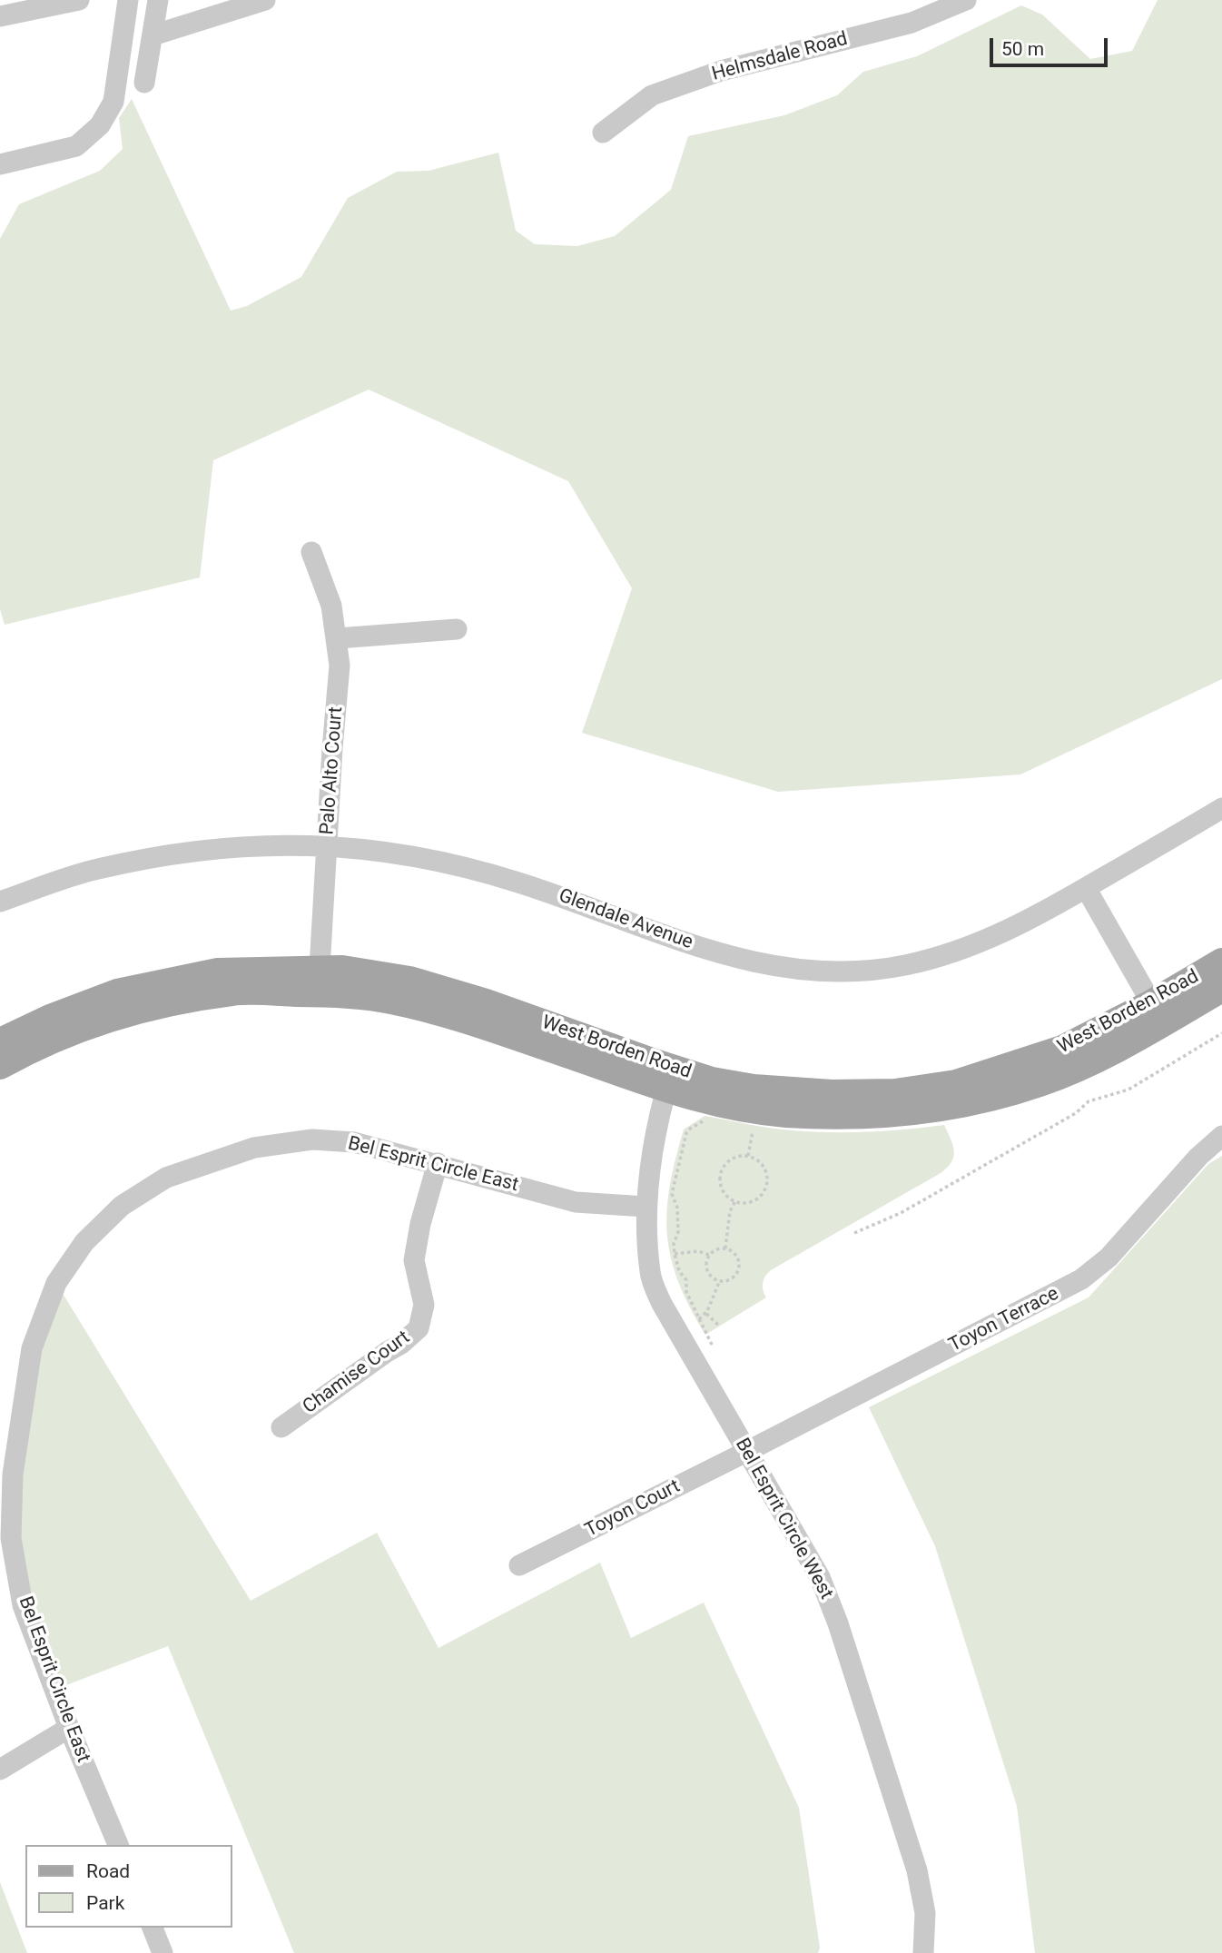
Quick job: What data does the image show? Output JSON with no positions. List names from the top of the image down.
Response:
{
  "streets": {
    "main road": ["West Borden Road"],
    "street": [
      "Helmsdale Road",
      "Palo Alto Court",
      "Glendale Avenue",
      "Bel Esprit Circle East",
      "Toyon Terrace",
      "Chamise Court",
      "Toyon Court",
      "Bel Esprit Circle West"
    ]
  },
  "crossings": [
    ["Palo Alto Court", "Glendale Avenue"],
    ["Palo Alto Court", "West Borden Road"],
    ["West Borden Road", "Bel Esprit Circle West"],
    ["Bel Esprit Circle East", "Chamise Court"],
    ["Bel Esprit Circle East", "Bel Esprit Circle West"],
    ["Toyon Terrace", "Toyon Court"],
    ["Toyon Terrace", "Bel Esprit Circle West"],
    ["Toyon Court", "Bel Esprit Circle West"]
  ],
  "legend": ["Road", "Park"],
  "scale_bar": "50 m"
}
